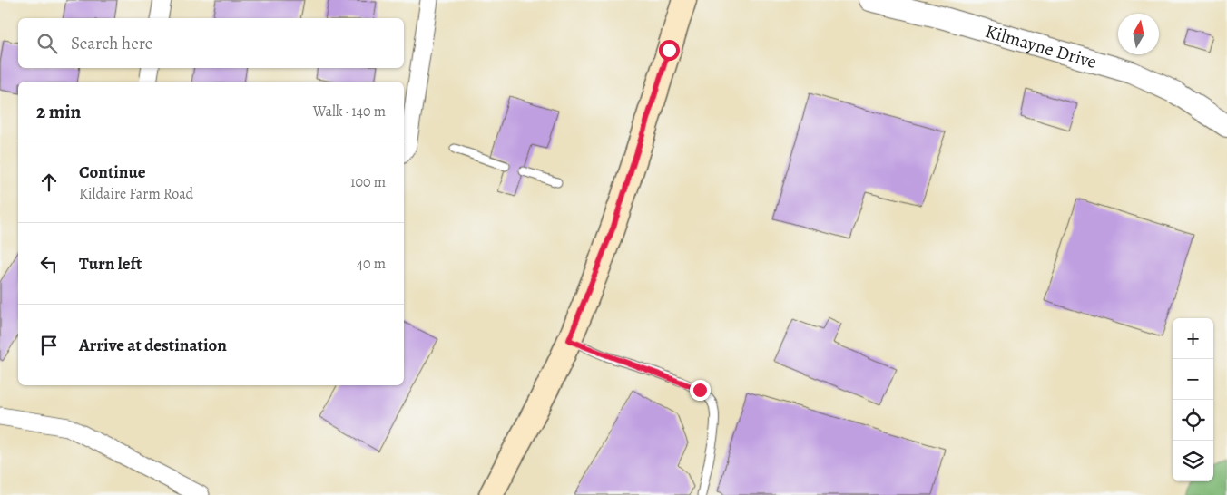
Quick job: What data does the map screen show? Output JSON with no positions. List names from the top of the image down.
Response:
{
  "streets": {
    "street": ["Kilmayne Drive"]
  },
  "north": "top",
  "page": {
    "search": "Search here",
    "heading": ["2 min", "Walk · 140 m"],
    "list": [
      ["Continue", "Kildaire Farm Road", "100 m"],
      ["Turn left", "40 m"],
      "Arrive at destination"
    ],
    "map_buttons": ["+", "−"]
  }
}
